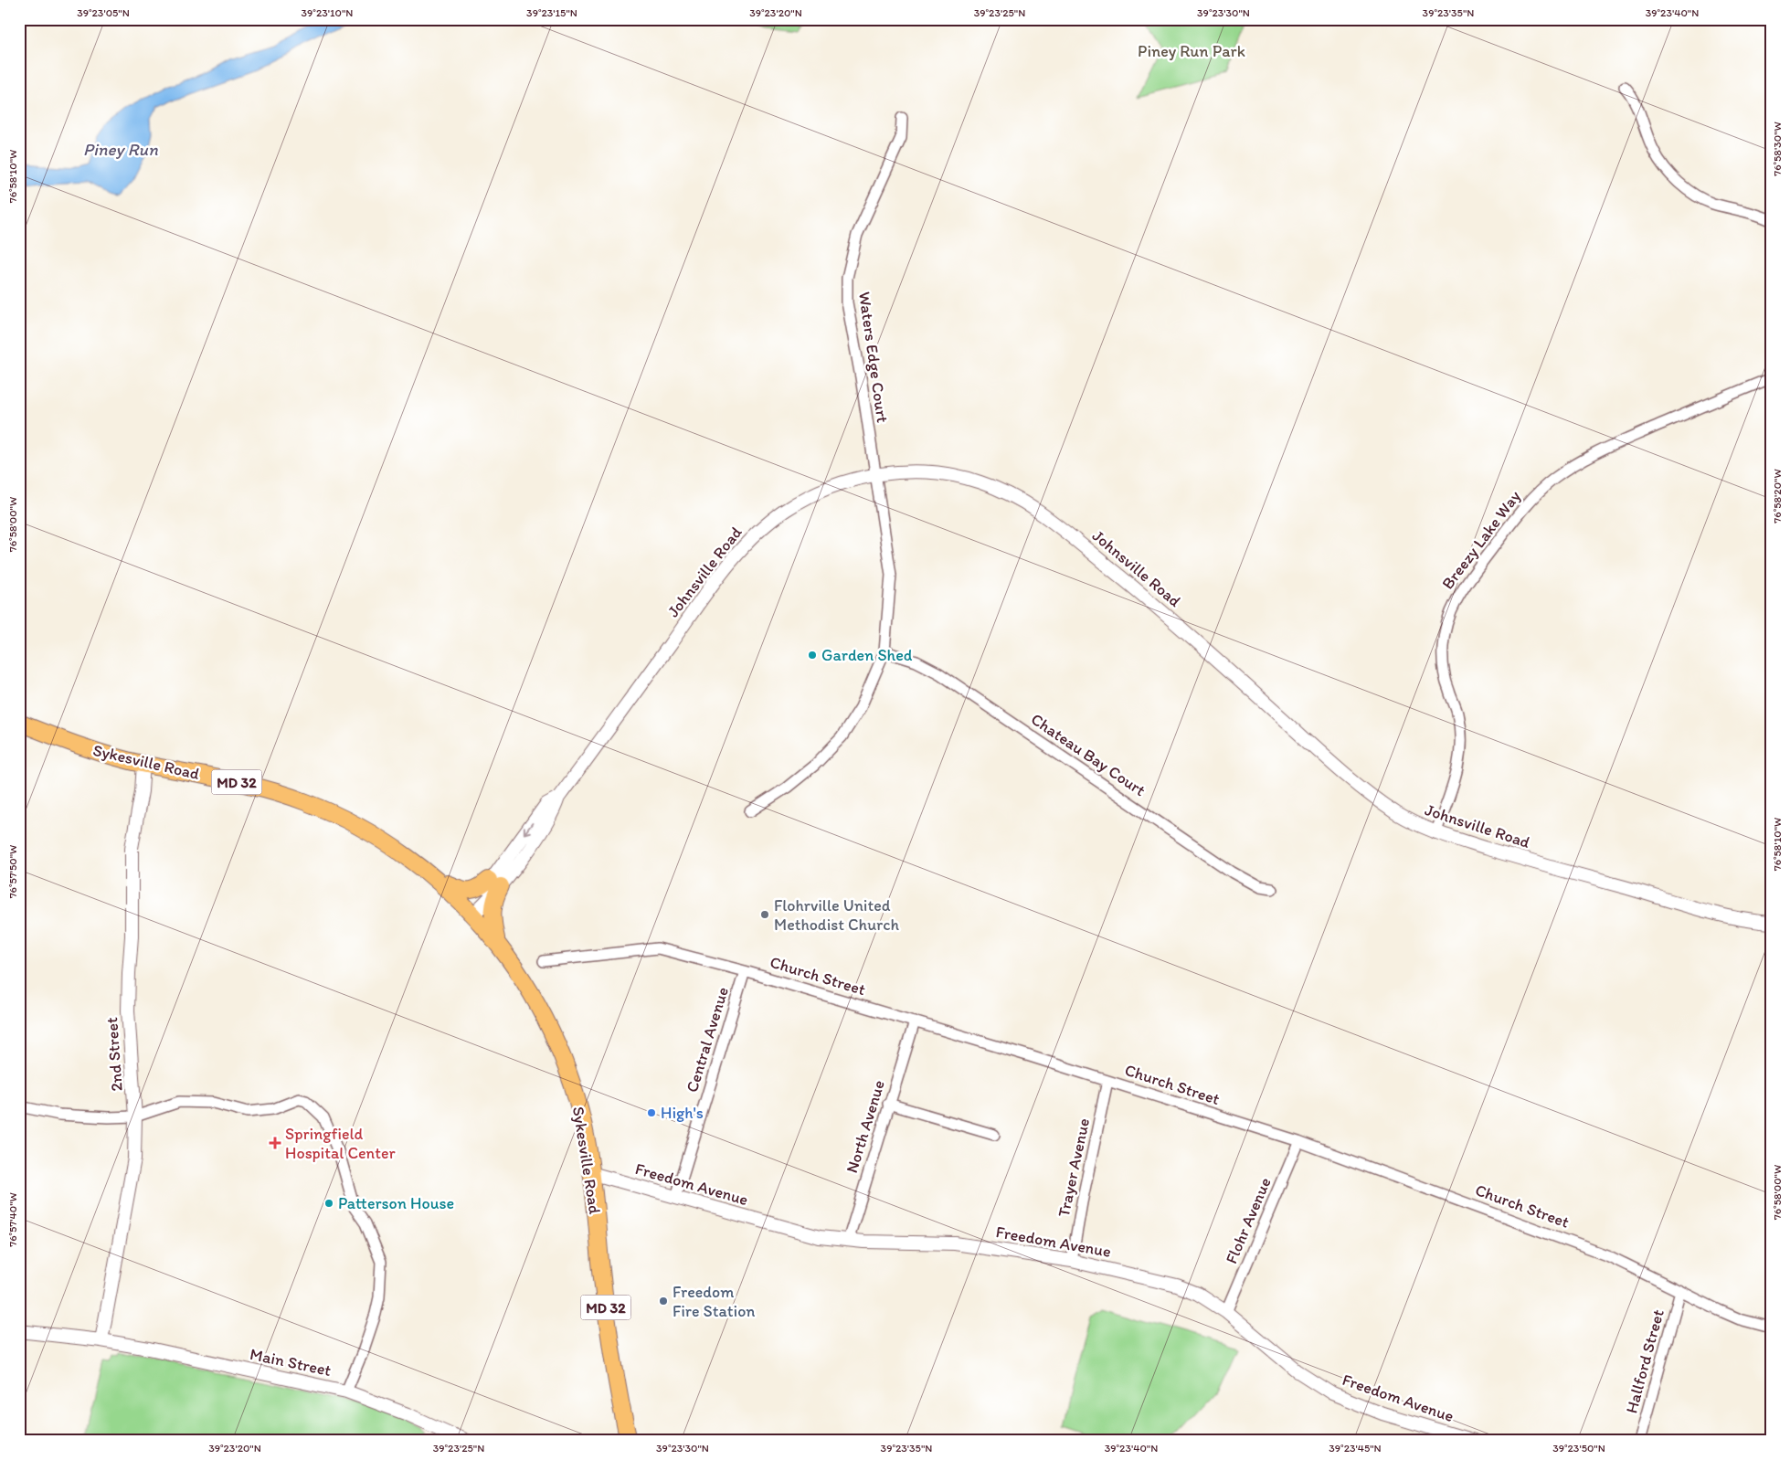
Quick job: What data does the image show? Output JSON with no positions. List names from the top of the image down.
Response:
{
  "streets": {
    "main road": ["Sykesville Road", "MD 32"],
    "street": [
      "Waters Edge Court",
      "Breezy Lake Way",
      "Johnsville Road",
      "Chateau Bay Court",
      "Church Street",
      "Central Avenue",
      "2nd Street",
      "North Avenue",
      "Trayer Avenue",
      "Freedom Avenue",
      "Flohr Avenue",
      "Hallford Street",
      "Main Street"
    ]
  },
  "crossings": [
    ["Waters Edge Court", "Johnsville Road"],
    ["Waters Edge Court", "Chateau Bay Court"],
    ["Breezy Lake Way", "Johnsville Road"],
    ["Johnsville Road", "Sykesville Road"],
    ["Sykesville Road", "2nd Street"],
    ["Sykesville Road", "Freedom Avenue"],
    ["Church Street", "Central Avenue"],
    ["Church Street", "North Avenue"],
    ["Church Street", "Trayer Avenue"],
    ["Church Street", "Flohr Avenue"],
    ["Church Street", "Hallford Street"],
    ["Central Avenue", "Freedom Avenue"],
    ["2nd Street", "Main Street"],
    ["North Avenue", "Freedom Avenue"],
    ["Trayer Avenue", "Freedom Avenue"],
    ["Freedom Avenue", "Flohr Avenue"]
  ],
  "water": ["Piney Run"],
  "parks": ["Piney Run Park"],
  "places": {
    "other": [
      "Garden Shed",
      "Flohrville United Methodist Church",
      "High's",
      "Patterson House",
      "Freedom Fire Station"
    ],
    "health": ["Springfield Hospital Center"]
  },
  "coordinates": [
    "39°23'05\"N",
    "39°23'10\"N",
    "39°23'15\"N",
    "39°23'20\"N",
    "39°23'25\"N",
    "39°23'30\"N",
    "39°23'35\"N",
    "39°23'40\"N",
    "76°58'30\"W",
    "76°58'10\"W",
    "76°58'20\"W",
    "76°58'00\"W",
    "76°57'50\"W",
    "76°57'40\"W",
    "39°23'45\"N",
    "39°23'50\"N"
  ]
}
